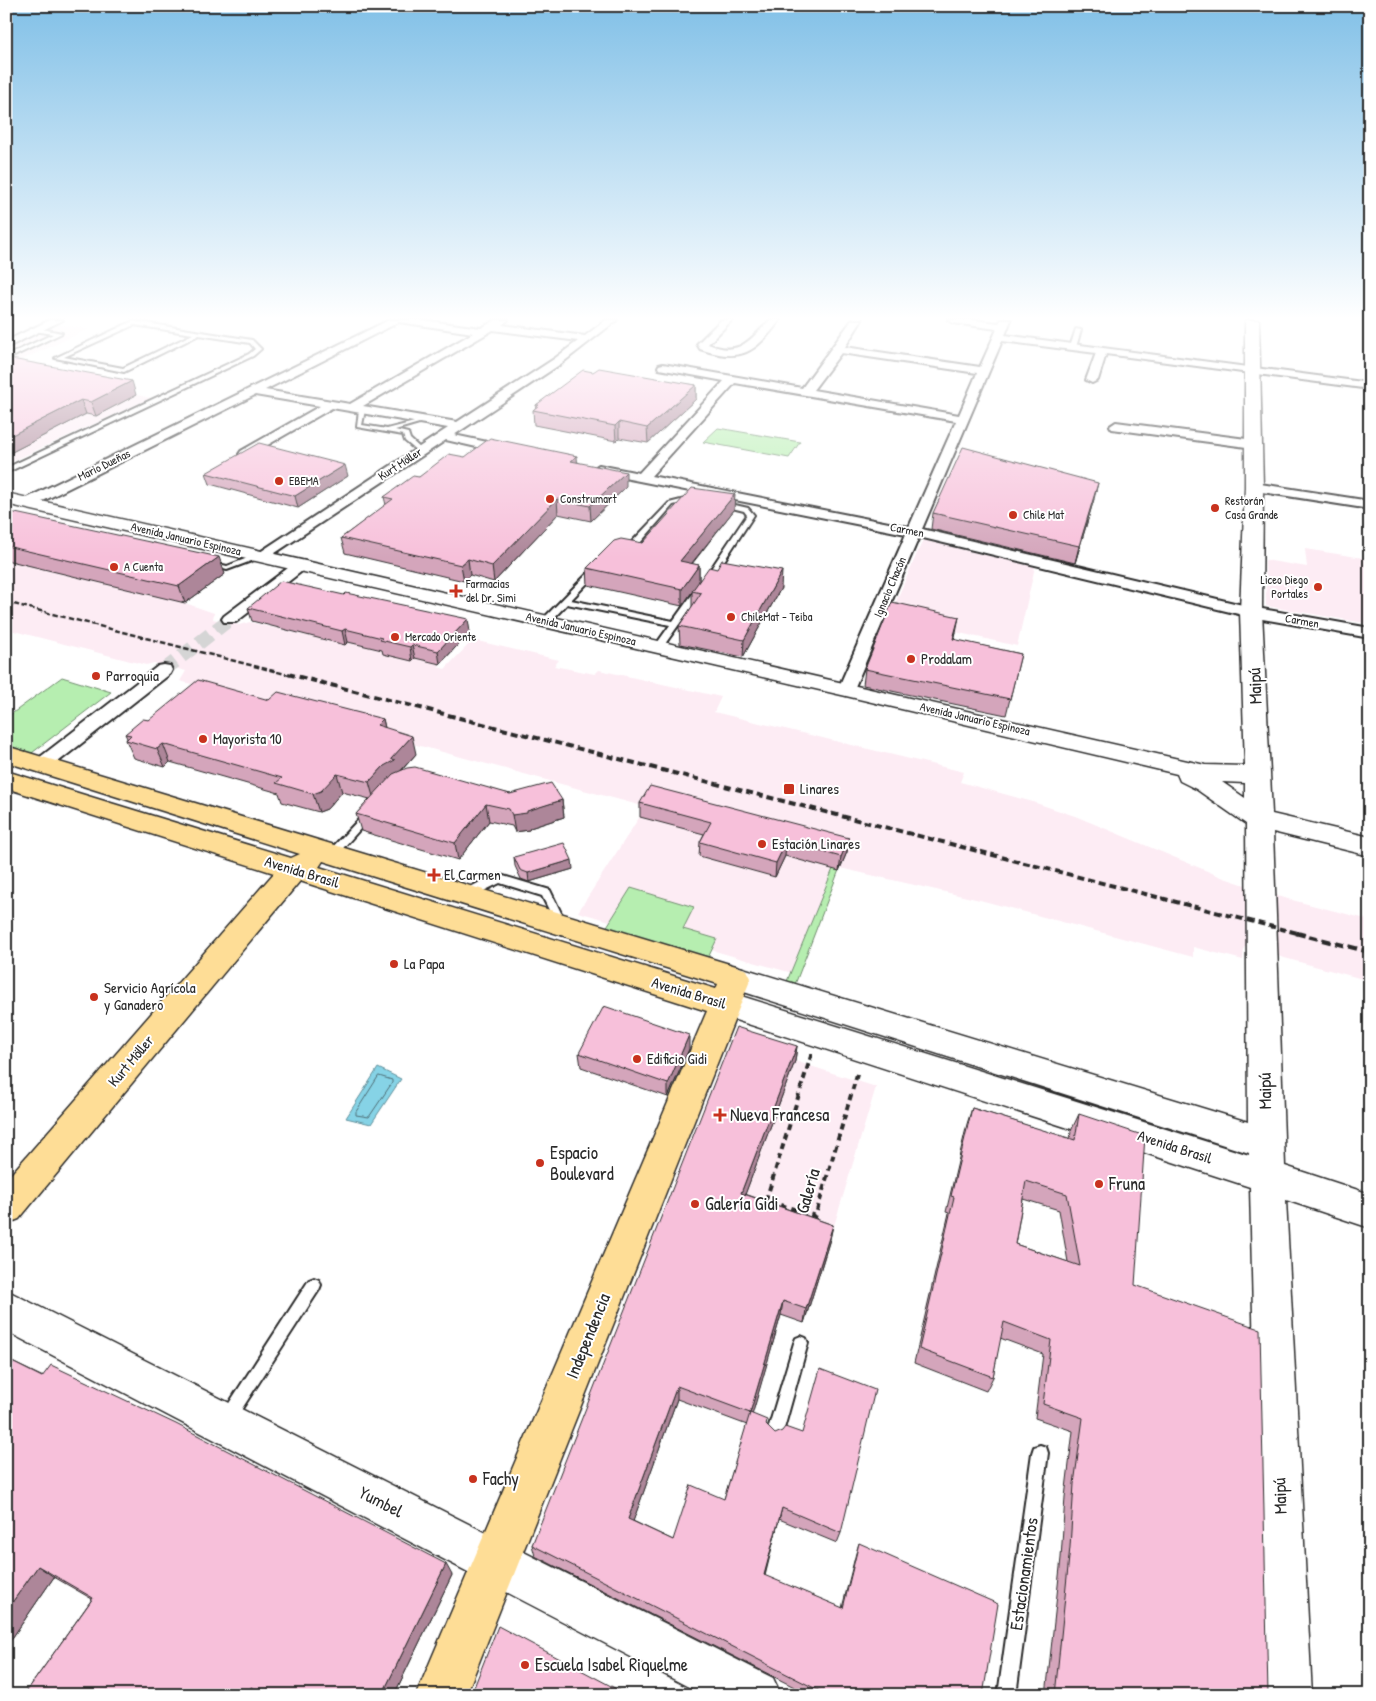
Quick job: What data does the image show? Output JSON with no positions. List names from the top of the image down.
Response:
{
  "streets": {
    "main road": [
      "Kurt Möller",
      "Avenida Januario Espinoza",
      "Maipú",
      "Avenida Brasil",
      "Independencia",
      "Yumbel"
    ],
    "street": ["Mario Dueñas", "Carmen", "Ignacio Chacón"],
    "lane": ["Estacionamientos"],
    "path": ["Galería"]
  },
  "crossings": [
    ["Kurt Möller", "Avenida Januario Espinoza"],
    ["Kurt Möller", "Avenida Brasil"],
    ["Mario Dueñas", "Avenida Januario Espinoza"],
    ["Carmen", "Ignacio Chacón"],
    ["Carmen", "Maipú"],
    ["Avenida Januario Espinoza", "Ignacio Chacón"],
    ["Avenida Januario Espinoza", "Maipú"],
    ["Maipú", "Avenida Brasil"],
    ["Avenida Brasil", "Galería"],
    ["Avenida Brasil", "Independencia"],
    ["Independencia", "Yumbel"]
  ],
  "places": {
    "other": [
      "EBEMA",
      "Construmart",
      "Restorán Casa Grande",
      "Chile Mat",
      "A Cuenta",
      "Liceo Diego Portales",
      "ChileMat - Teiba",
      "Mercado Oriente",
      "Prodalam",
      "Parroquia",
      "Mayorista 10",
      "Estación Linares",
      "La Papa",
      "Servicio Agrícola y Ganadero",
      "Edificio Gidi",
      "Espacio Boulevard",
      "Fruna",
      "Galería Gidi",
      "Fachy",
      "Escuela Isabel Riquelme"
    ],
    "health": ["Farmacias del Dr. Simi", "El Carmen", "Nueva Francesa"],
    "transit": ["Linares"]
  }
}
